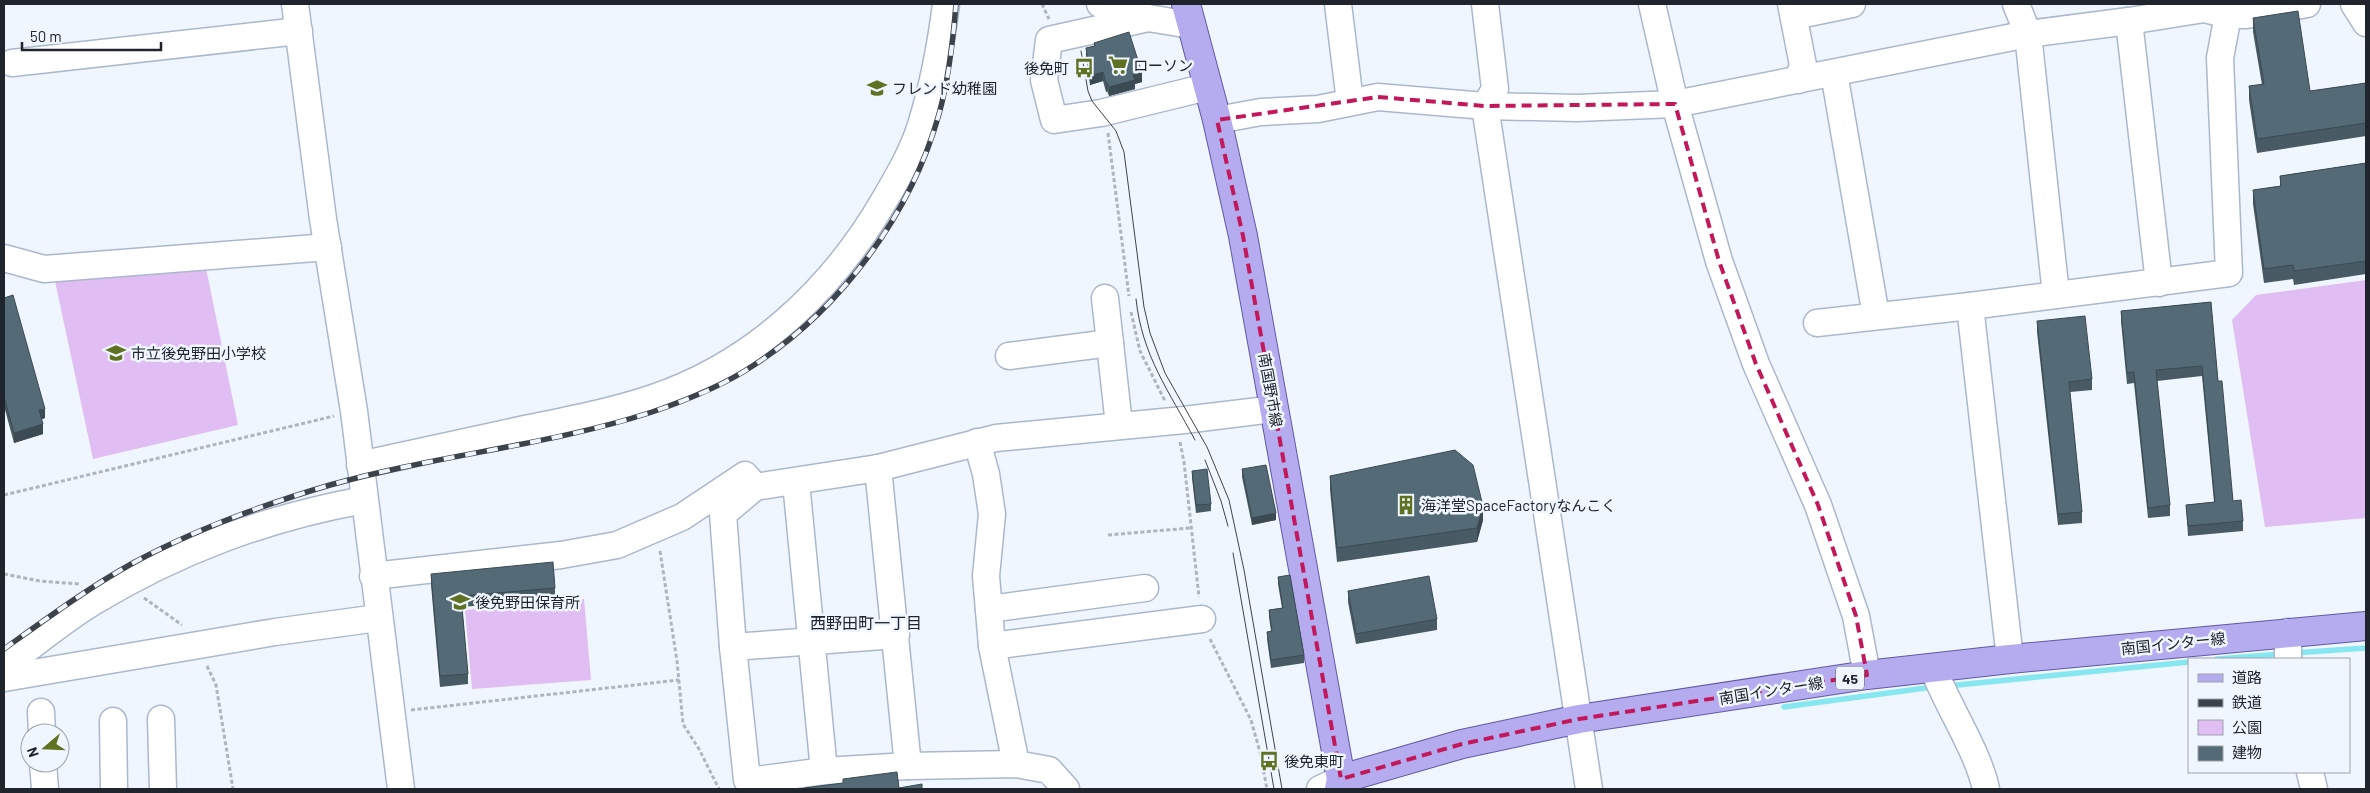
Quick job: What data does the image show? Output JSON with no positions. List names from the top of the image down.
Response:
{
  "streets": {
    "main road": ["南国野市線", "南国インター線", "45"]
  },
  "crossings": [
    ["南国野市線", "南国インター線"]
  ],
  "districts": ["西野田町一丁目"],
  "places": {
    "supermarket": ["ローソン"],
    "bus stop": ["後免町", "後免東町"],
    "school or university": ["フレンド幼稚園", "市立後免野田小学校", "後免野田保育所"],
    "building": ["海洋堂SpaceFactoryなんこく"]
  },
  "legend": [
    "道路",
    "鉄道",
    "公園",
    "建物"
  ],
  "scale_bar": "50 m",
  "north": "left"
}
